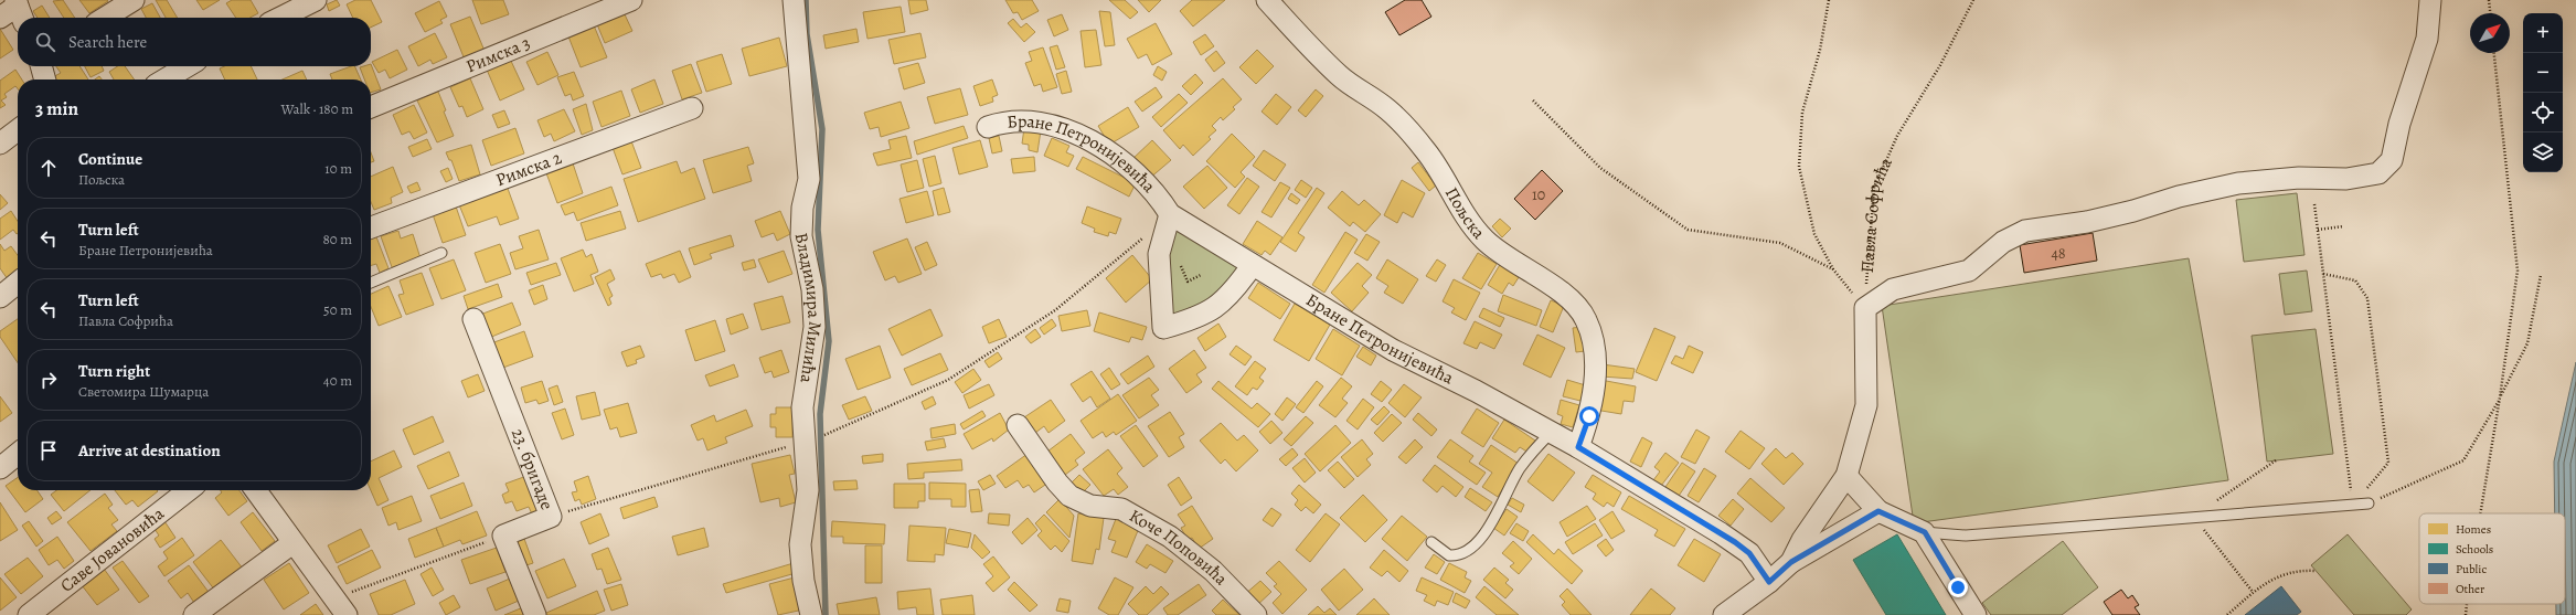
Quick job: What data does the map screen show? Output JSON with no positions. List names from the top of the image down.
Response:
{
  "streets": {
    "street": [
      "Римска 3",
      "Бране Петронијевића",
      "Римска 2",
      "Пољска",
      "Владимира Милића",
      "23. бригаде",
      "Коче Поповића",
      "Саве Јовановића"
    ],
    "path": ["Павла Софрића"]
  },
  "crossings": [
    ["Бране Петронијевића", "Пољска"]
  ],
  "house_numbers": ["10", "48"],
  "legend": [
    "Homes",
    "Schools",
    "Public",
    "Other"
  ],
  "north": "top right",
  "page": {
    "map_buttons": ["+", "−"],
    "search": "Search here",
    "heading": ["3 min", "Walk · 180 m"],
    "list": [
      ["Continue", "Пољска", "10 m"],
      ["Turn left", "Бране Петронијевића", "80 m"],
      ["Turn left", "Павла Софрића", "50 m"],
      ["Turn right", "Светомира Шумарца", "40 m"],
      "Arrive at destination"
    ]
  }
}
